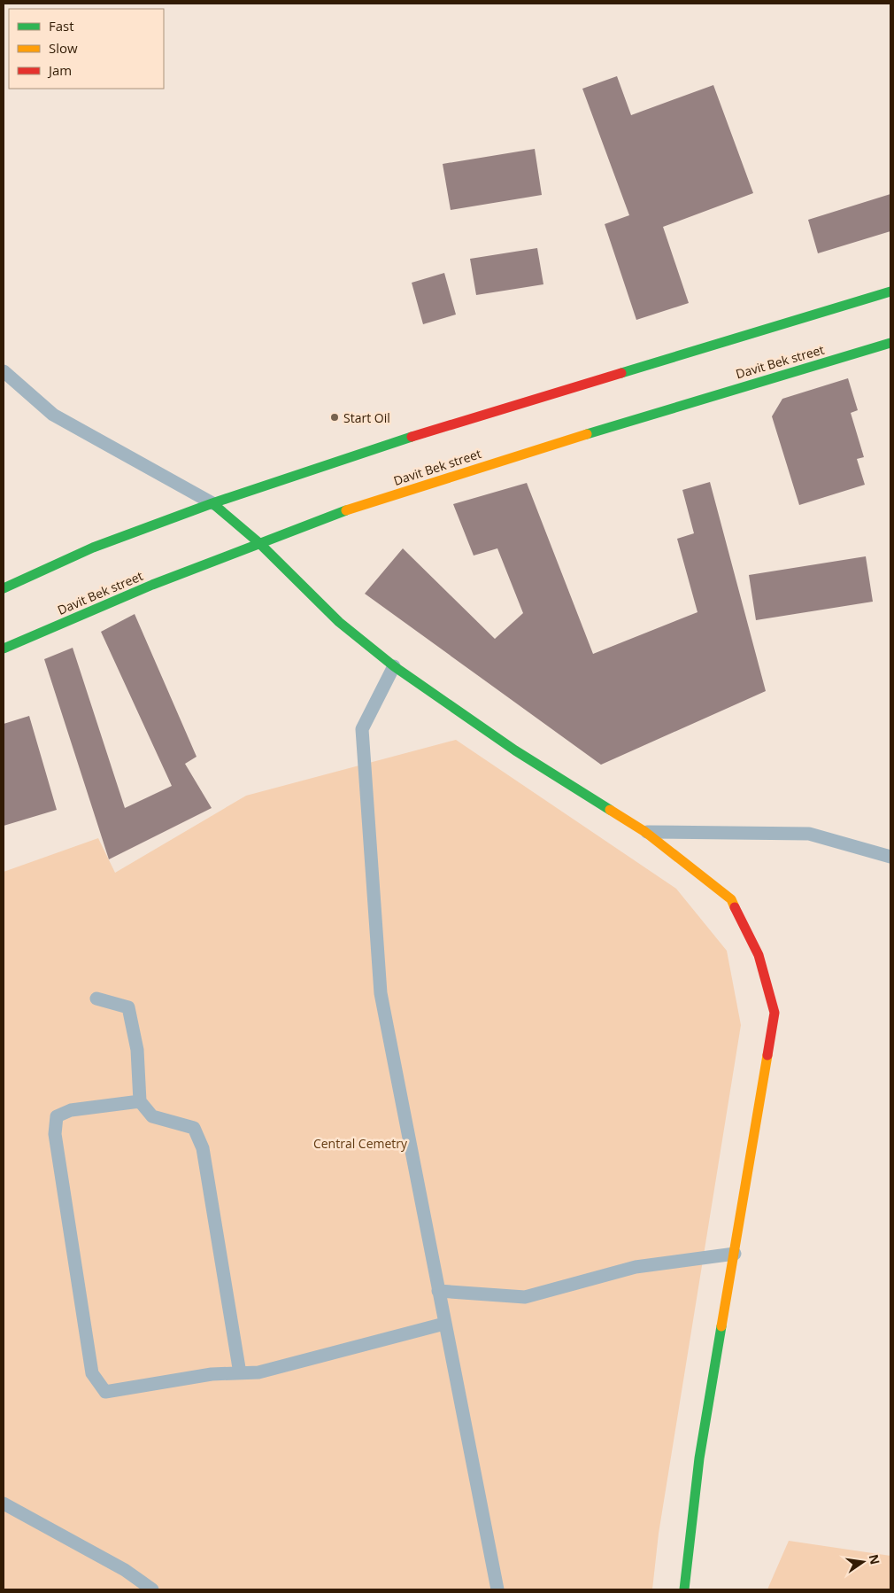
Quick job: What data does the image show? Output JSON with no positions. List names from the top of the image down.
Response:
{
  "streets": {
    "main road": ["Davit Bek street"]
  },
  "parks": ["Central Cemetry"],
  "places": ["Start Oil"],
  "legend": ["Fast", "Slow", "Jam"],
  "north": "right"
}
